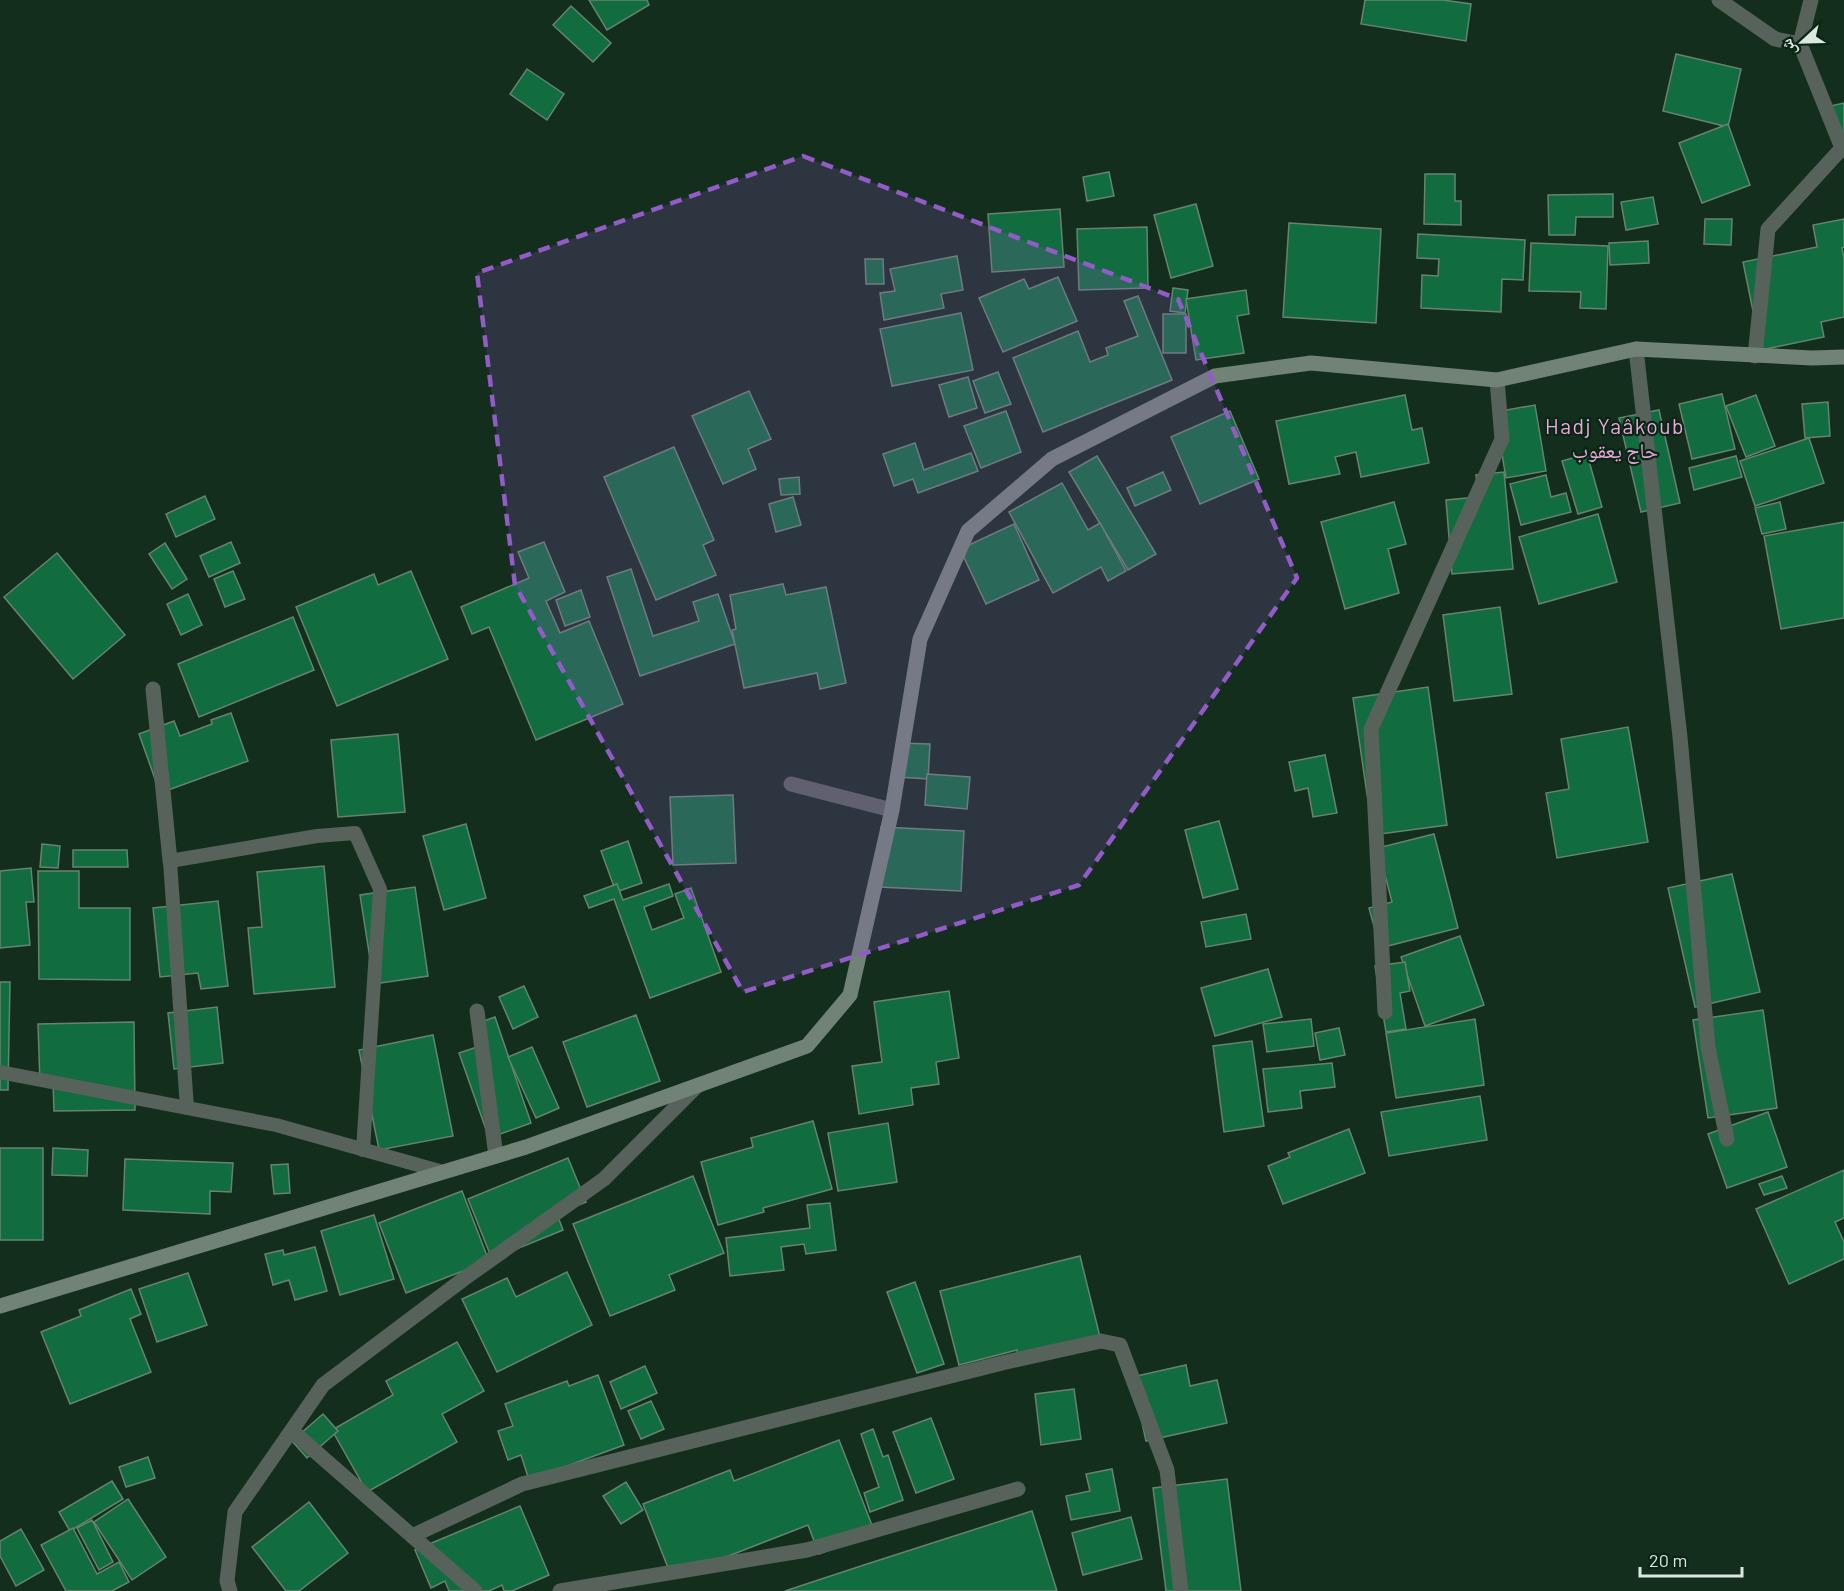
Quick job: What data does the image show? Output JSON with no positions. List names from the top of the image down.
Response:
{
  "districts": ["Hadj Yaâkoub حاج يعقوب"],
  "scale_bar": "20 m",
  "north": "left"
}
